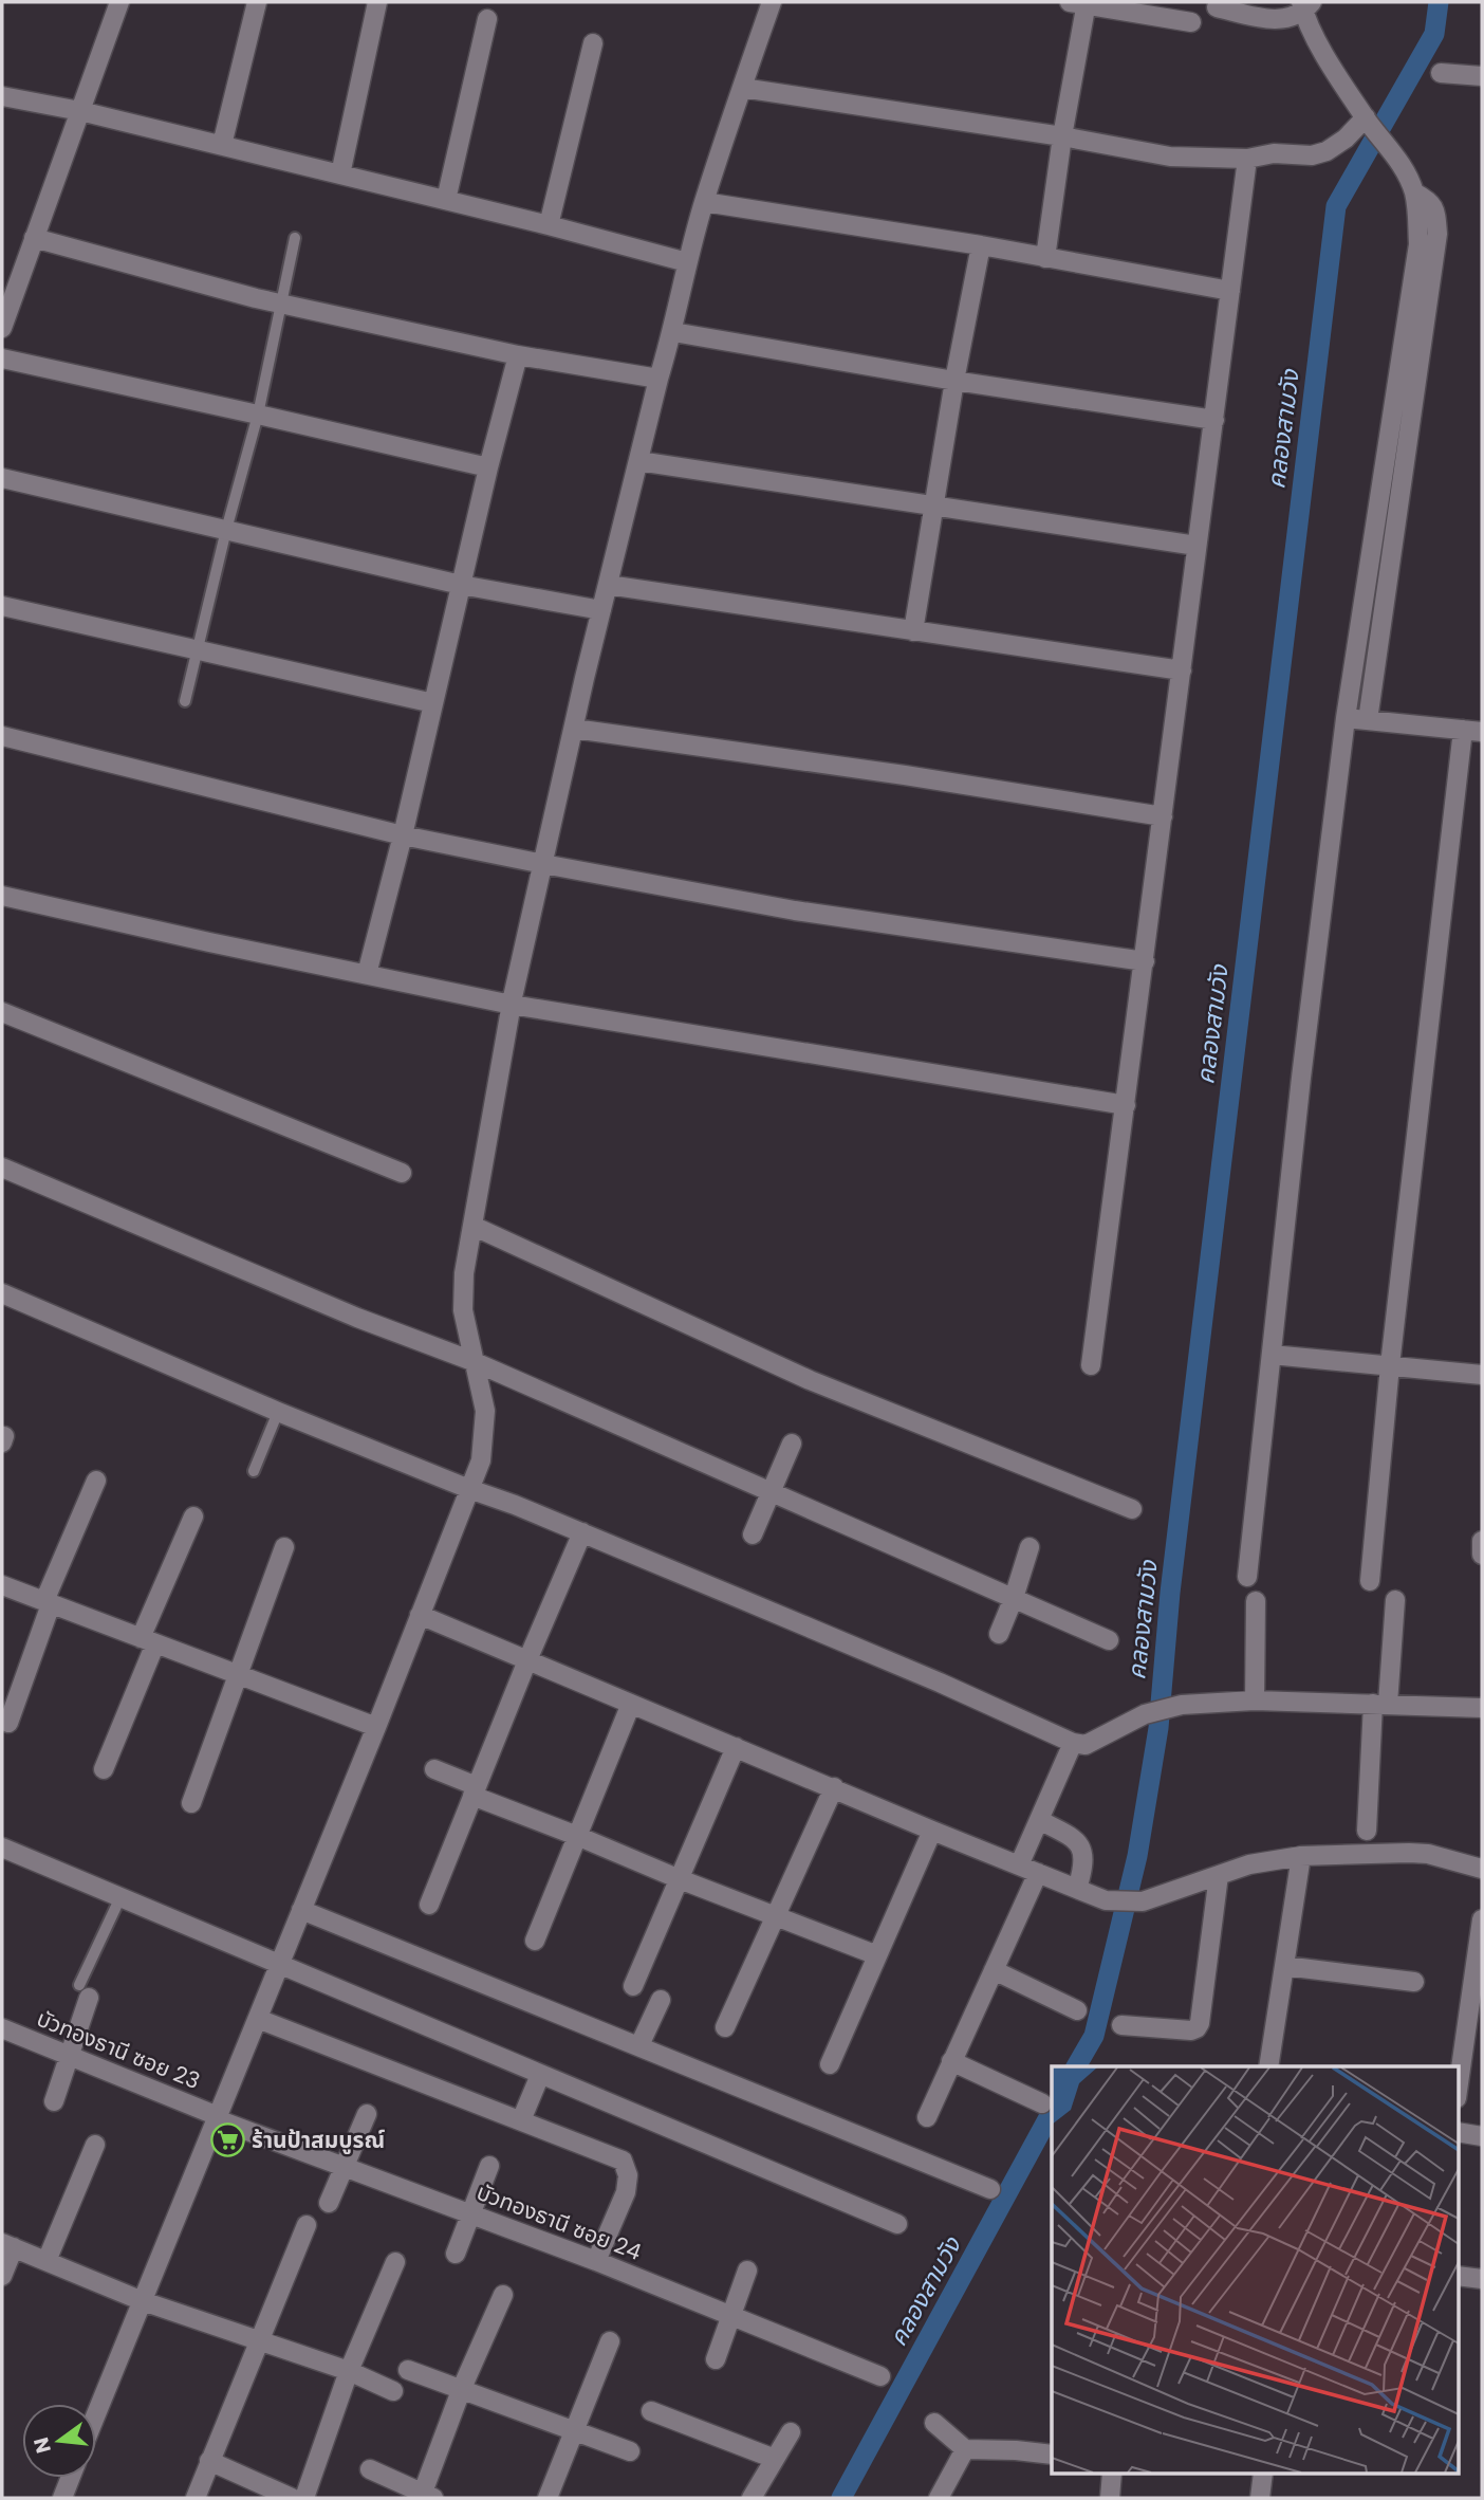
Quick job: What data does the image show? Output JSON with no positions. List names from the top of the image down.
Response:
{
  "streets": {
    "street": ["บัวทองธานี ซอย 23", "บัวทองธานี ซอย 24"]
  },
  "crossings": [
    ["บัวทองธานี ซอย 23", "บัวทองธานี ซอย 24"]
  ],
  "water": ["คลองสามวัง"],
  "places": {
    "supermarket": ["ร้านป้าสมบูรณ์"]
  },
  "north": "left"
}
